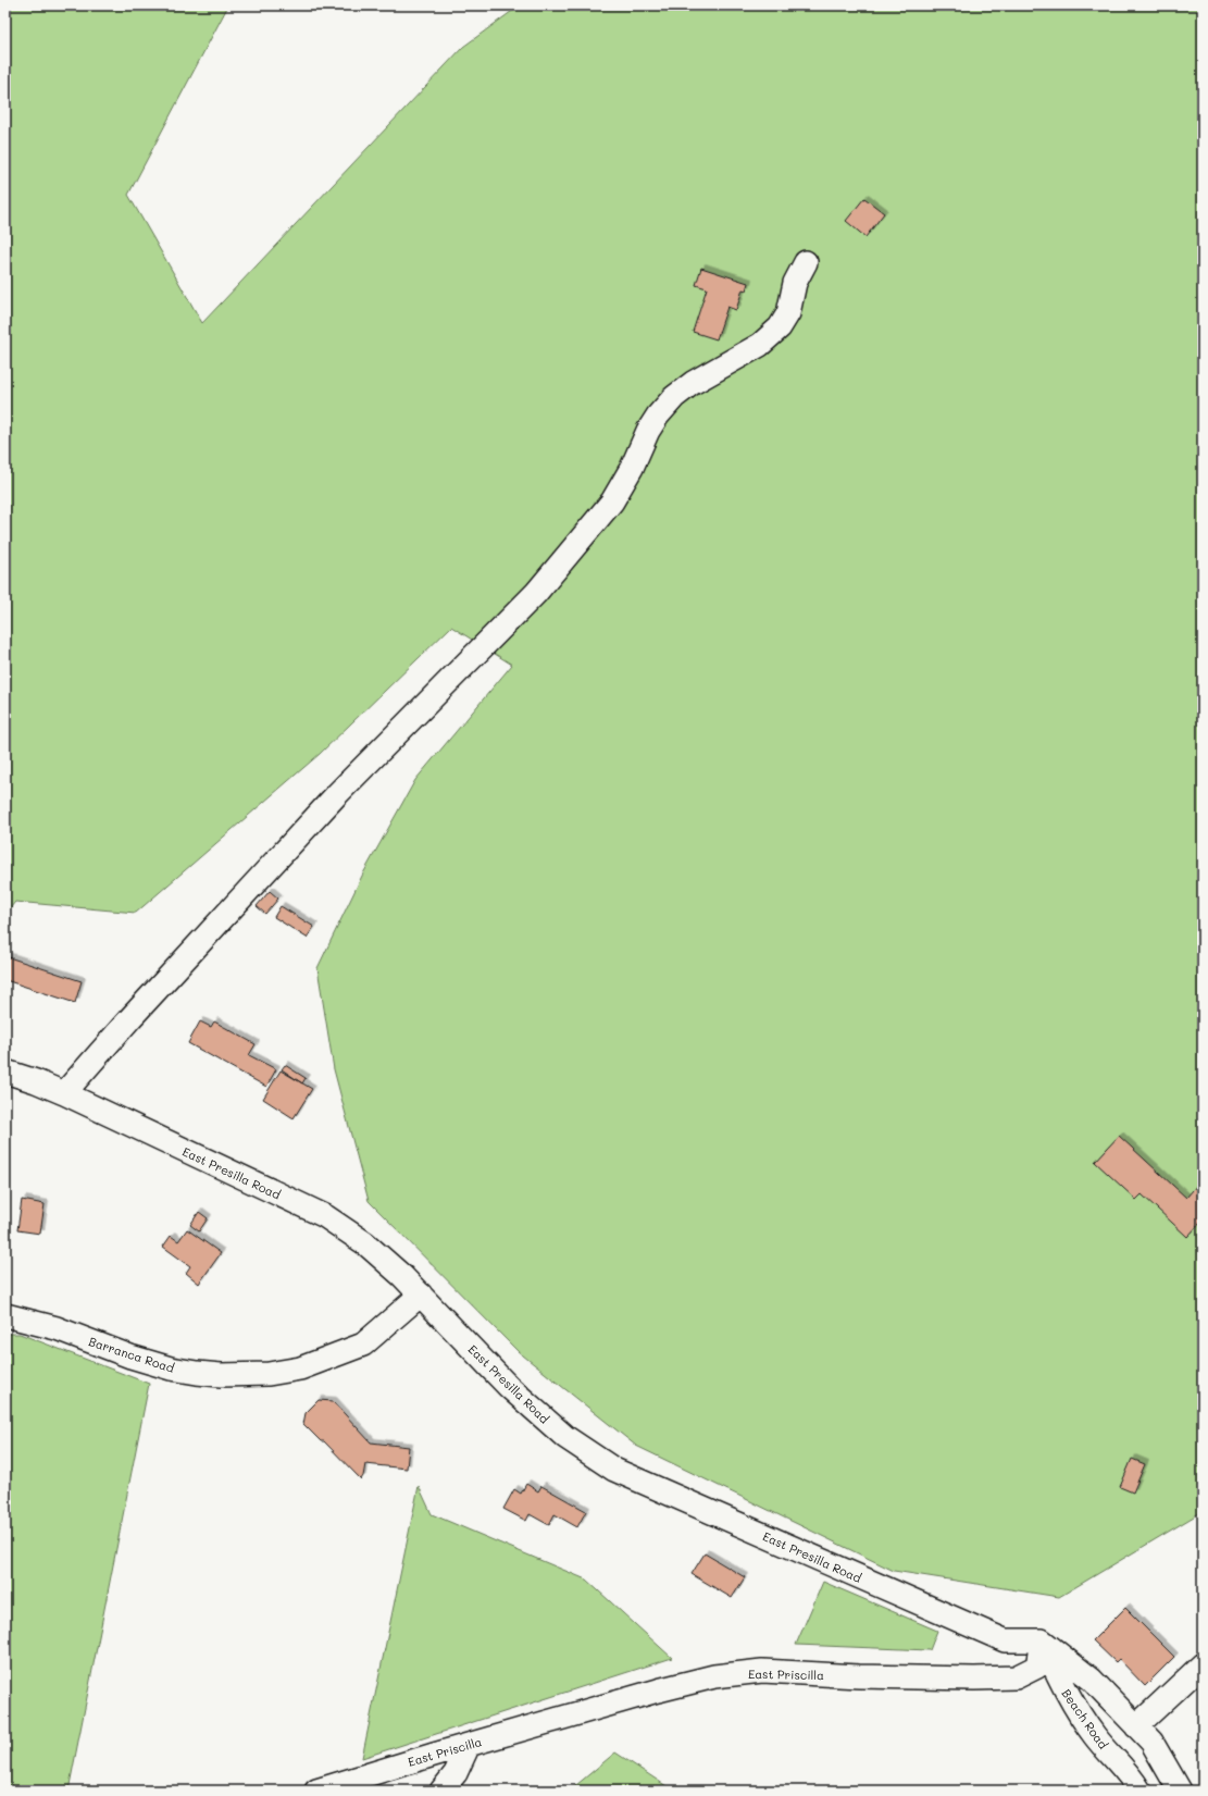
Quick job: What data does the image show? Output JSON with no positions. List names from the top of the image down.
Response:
{
  "streets": {
    "street": [
      "East Presilla Road",
      "Barranca Road",
      "East Priscilla",
      "Beach Road"
    ]
  },
  "crossings": [
    ["East Presilla Road", "Barranca Road"],
    ["East Presilla Road", "East Priscilla"],
    ["East Presilla Road", "Beach Road"],
    ["East Priscilla", "Beach Road"]
  ]
}
